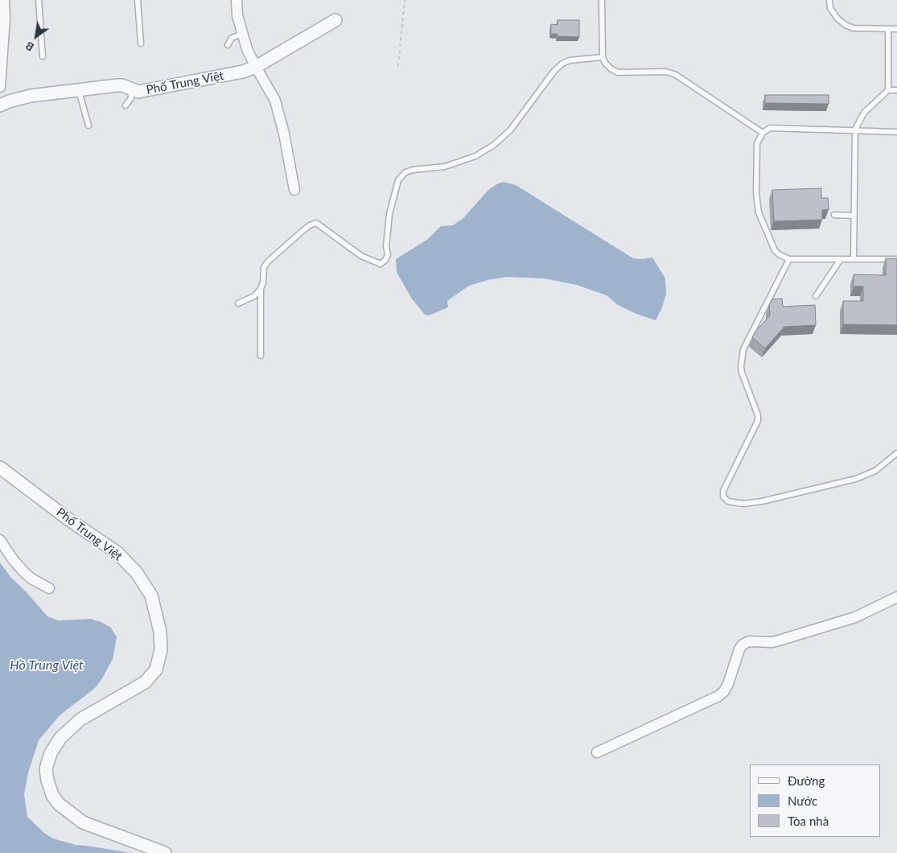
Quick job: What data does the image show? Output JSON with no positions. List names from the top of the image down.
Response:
{
  "streets": {
    "street": ["Phố Trung Việt"]
  },
  "water": ["Hồ Trung Việt"],
  "legend": ["Đường", "Nước", "Tòa nhà"],
  "north": "bottom left"
}
